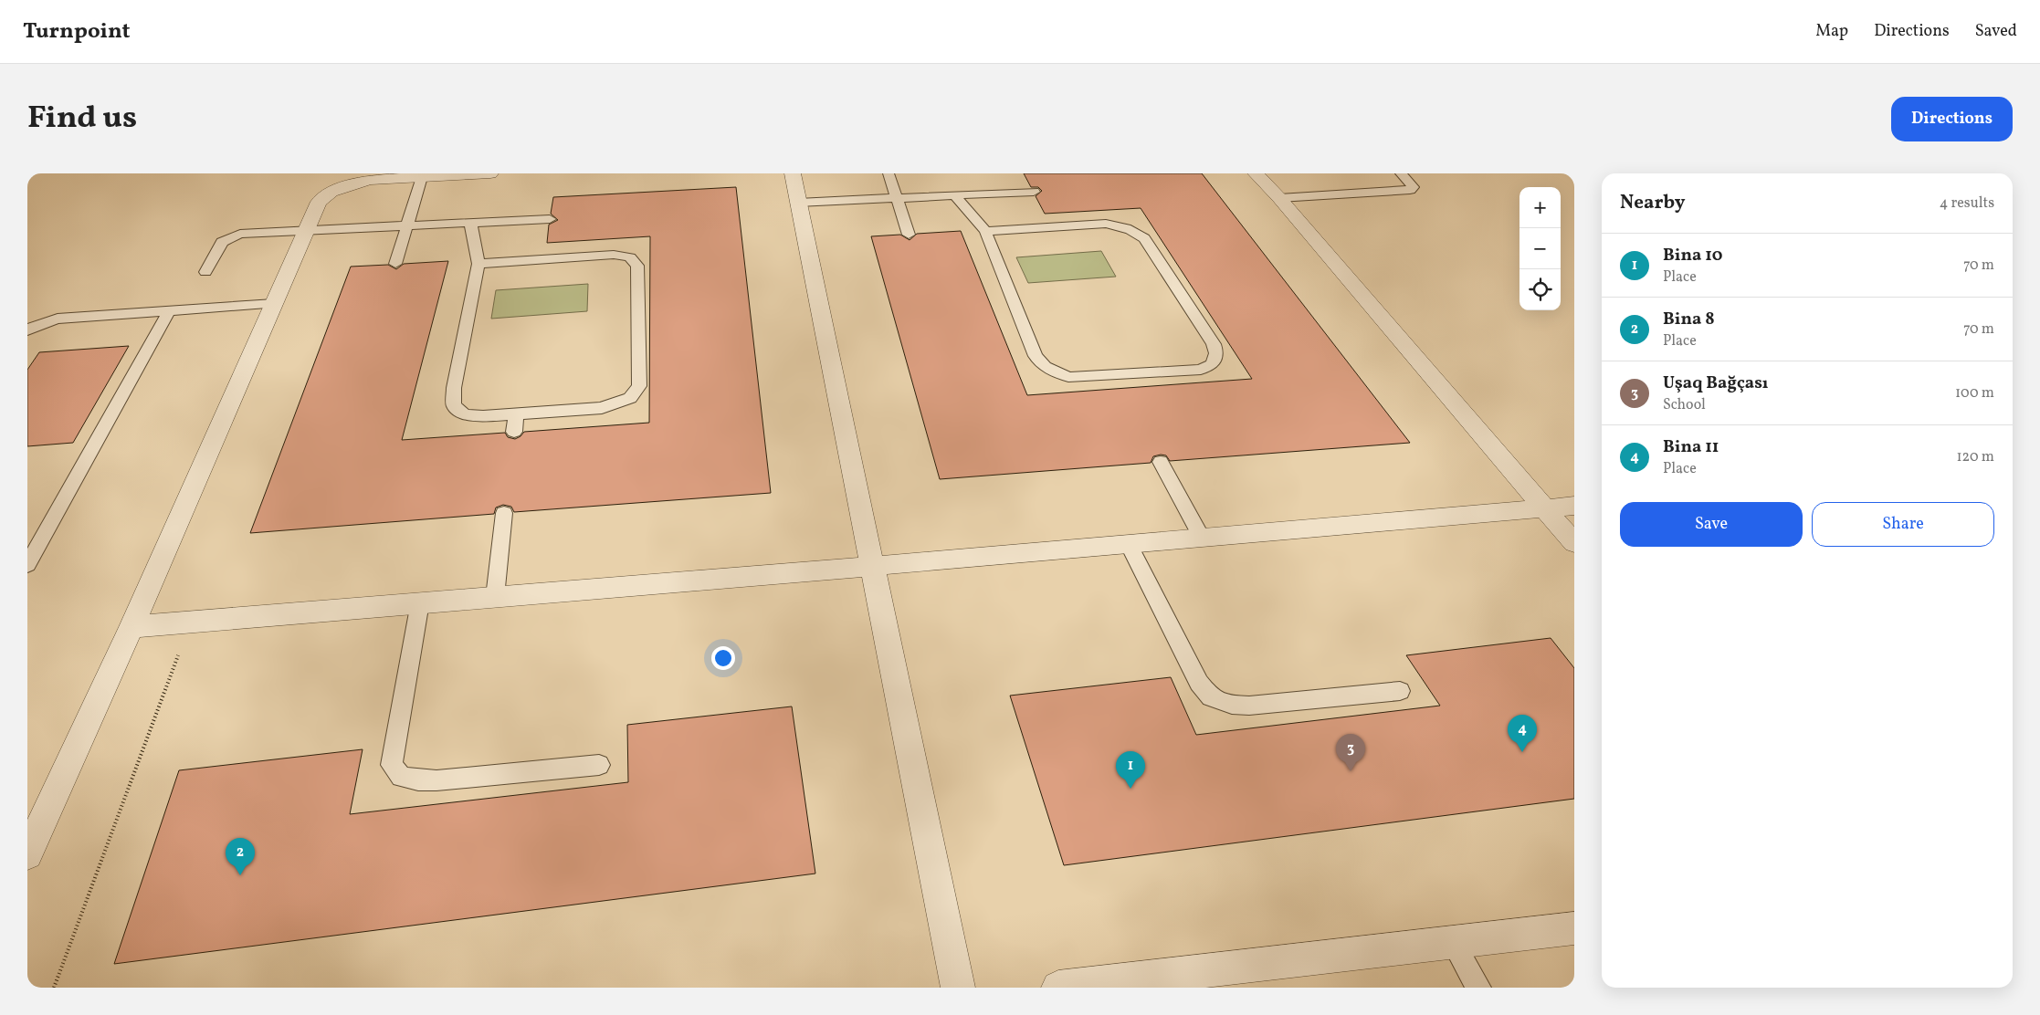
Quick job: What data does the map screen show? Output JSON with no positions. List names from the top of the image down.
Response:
{
  "page": {
    "header": "Turnpoint",
    "nav": ["Map", "Directions", "Saved"],
    "title": "Find us",
    "buttons": [
      "Directions",
      ["Save", "Share"]
    ],
    "heading": ["Nearby", "4 results"],
    "map_buttons": ["+", "−"],
    "list": [
      {
        "mark": "1",
        "name": "Bina 10",
        "note": "Place",
        "value": "70 m"
      },
      {
        "mark": "2",
        "name": "Bina 8",
        "note": "Place",
        "value": "70 m"
      },
      {
        "mark": "3",
        "name": "Uşaq Bağçası",
        "note": "School",
        "value": "100 m"
      },
      {
        "mark": "4",
        "name": "Bina 11",
        "note": "Place",
        "value": "120 m"
      }
    ],
    "pins": [
      "4",
      "3",
      "1",
      "2"
    ]
  }
}
